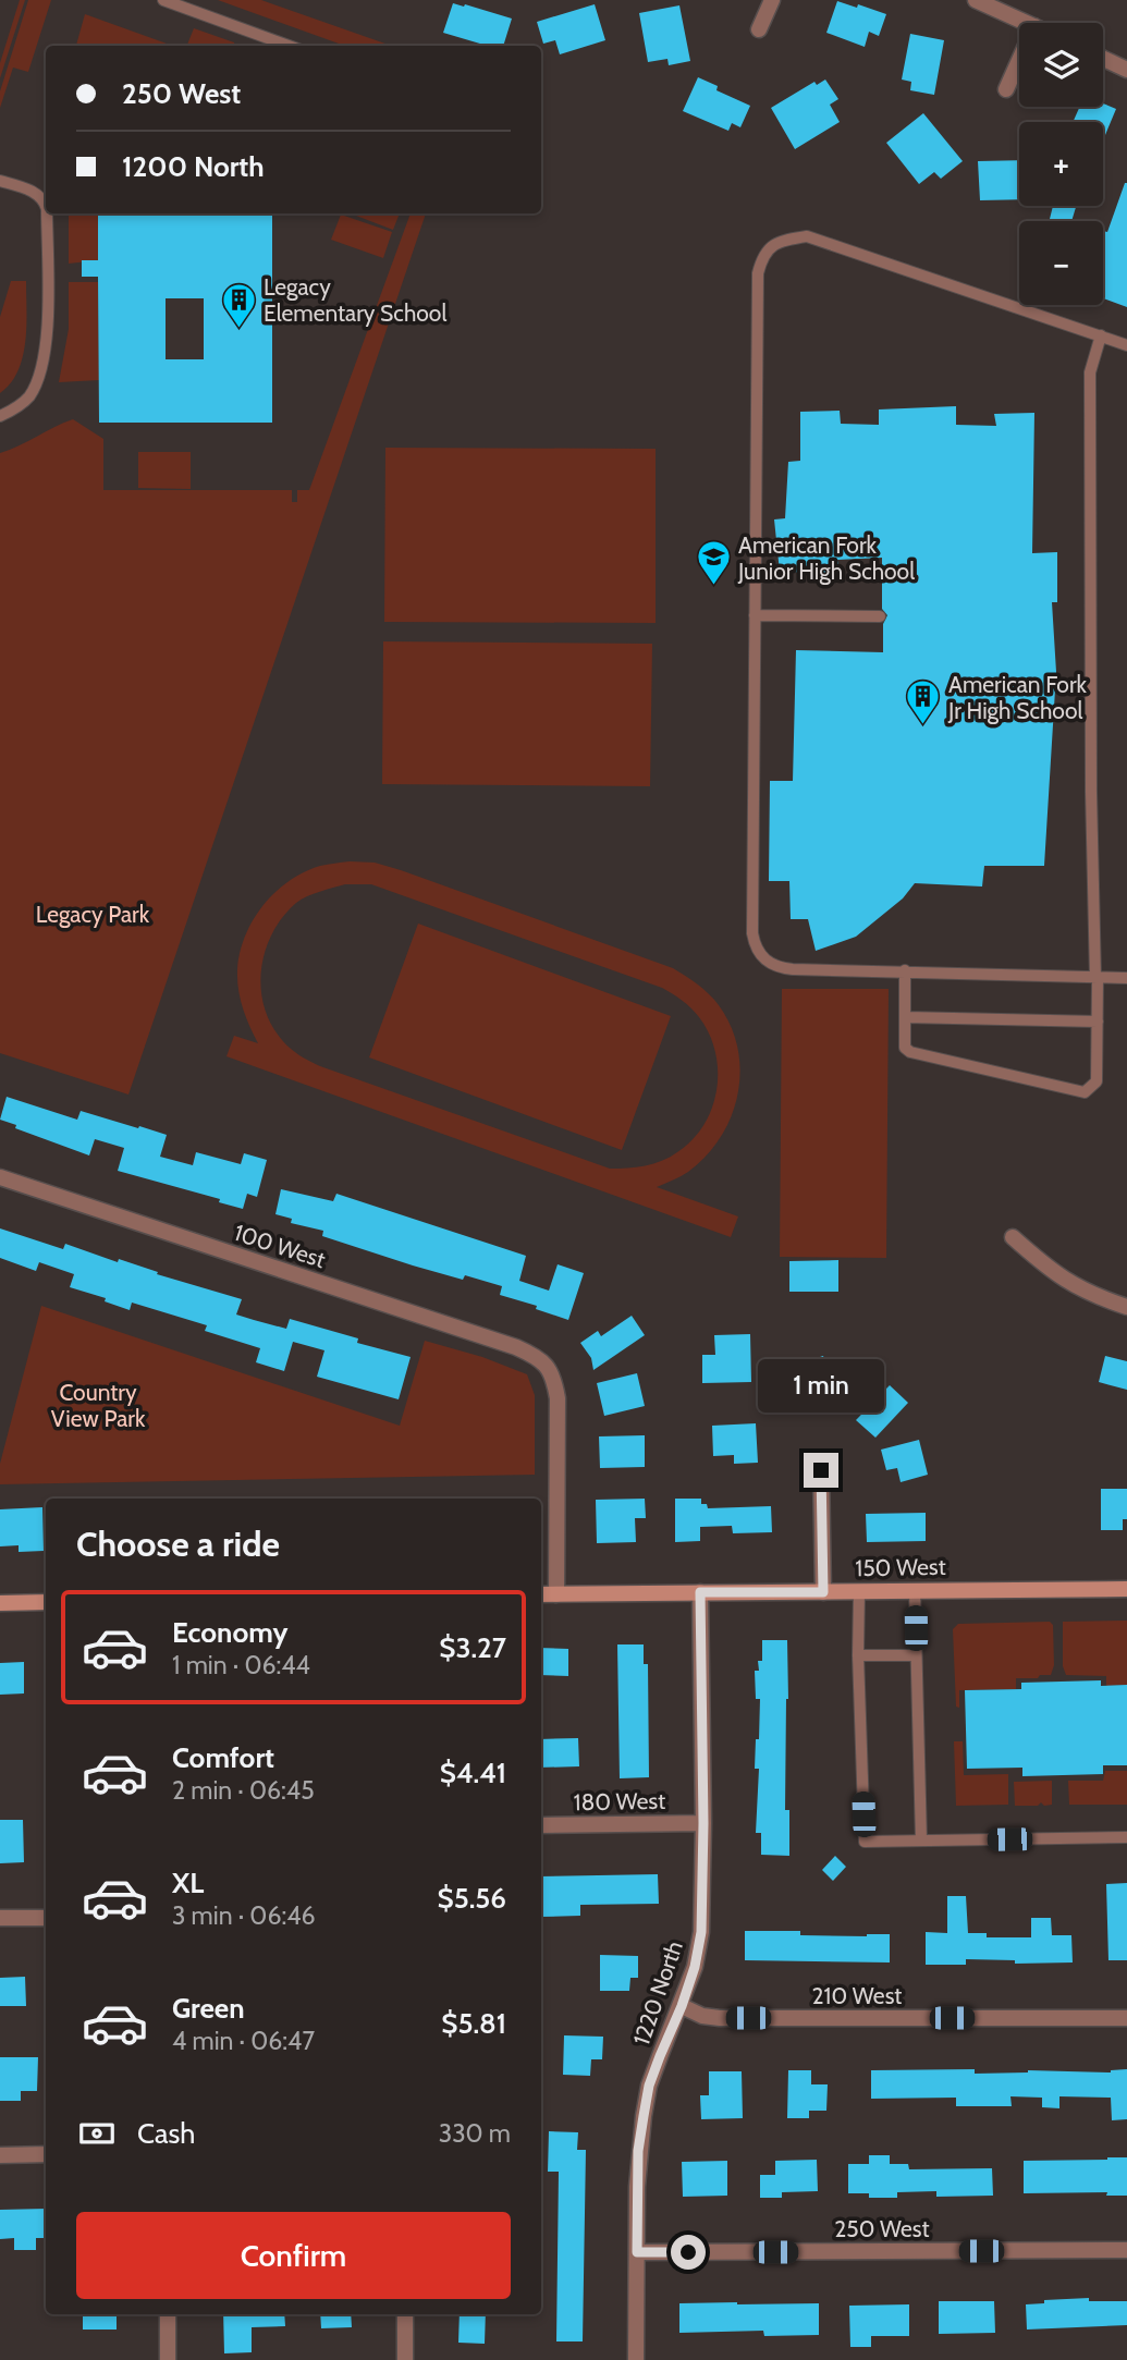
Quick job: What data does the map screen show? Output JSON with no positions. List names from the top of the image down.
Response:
{
  "streets": {
    "street": [
      "100 West",
      "150 West",
      "180 West",
      "1220 North",
      "210 West",
      "250 West"
    ]
  },
  "crossings": [
    ["100 West", "150 West"],
    ["150 West", "1220 North"],
    ["180 West", "1220 North"],
    ["1220 North", "210 West"],
    ["1220 North", "250 West"]
  ],
  "parks": ["Legacy Park", "Country View Park"],
  "places": {
    "building": ["Legacy Elementary School", "American Fork Jr High School"],
    "school or university": ["American Fork Junior High School"]
  },
  "page": {
    "map_buttons": ["+", "−"],
    "banner": ["250 West", "1200 North"],
    "bubble": "1 min",
    "heading": "Choose a ride",
    "list": [
      {
        "name": "Economy",
        "note": "1 min · 06:44",
        "value": "$3.27"
      },
      {
        "name": "Comfort",
        "note": "2 min · 06:45",
        "value": "$4.41"
      },
      {
        "name": "XL",
        "note": "3 min · 06:46",
        "value": "$5.56"
      },
      {
        "name": "Green",
        "note": "4 min · 06:47",
        "value": "$5.81"
      }
    ],
    "pay": ["Cash", "330 m"],
    "buttons": "Confirm"
  }
}
